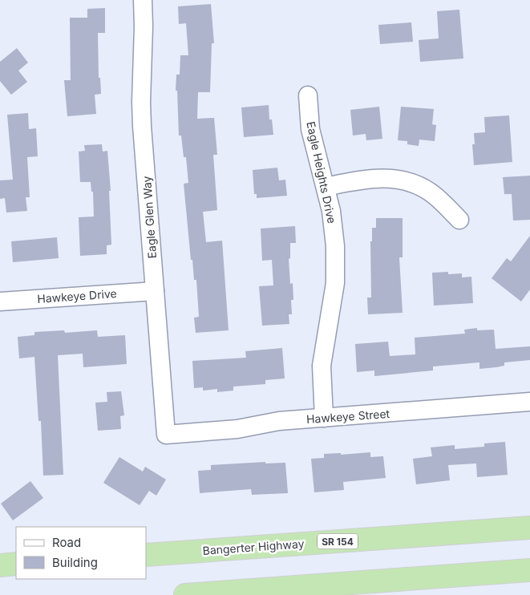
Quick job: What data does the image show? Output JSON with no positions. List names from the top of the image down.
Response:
{
  "streets": {
    "highway": ["SR 154", "Bangerter Highway"],
    "street": [
      "Eagle Heights Drive",
      "Eagle Glen Way",
      "Hawkeye Drive",
      "Hawkeye Street"
    ]
  },
  "crossings": [
    ["Eagle Heights Drive", "Hawkeye Street"],
    ["Eagle Glen Way", "Hawkeye Drive"],
    ["Eagle Glen Way", "Hawkeye Street"]
  ],
  "legend": ["Road", "Building"]
}
